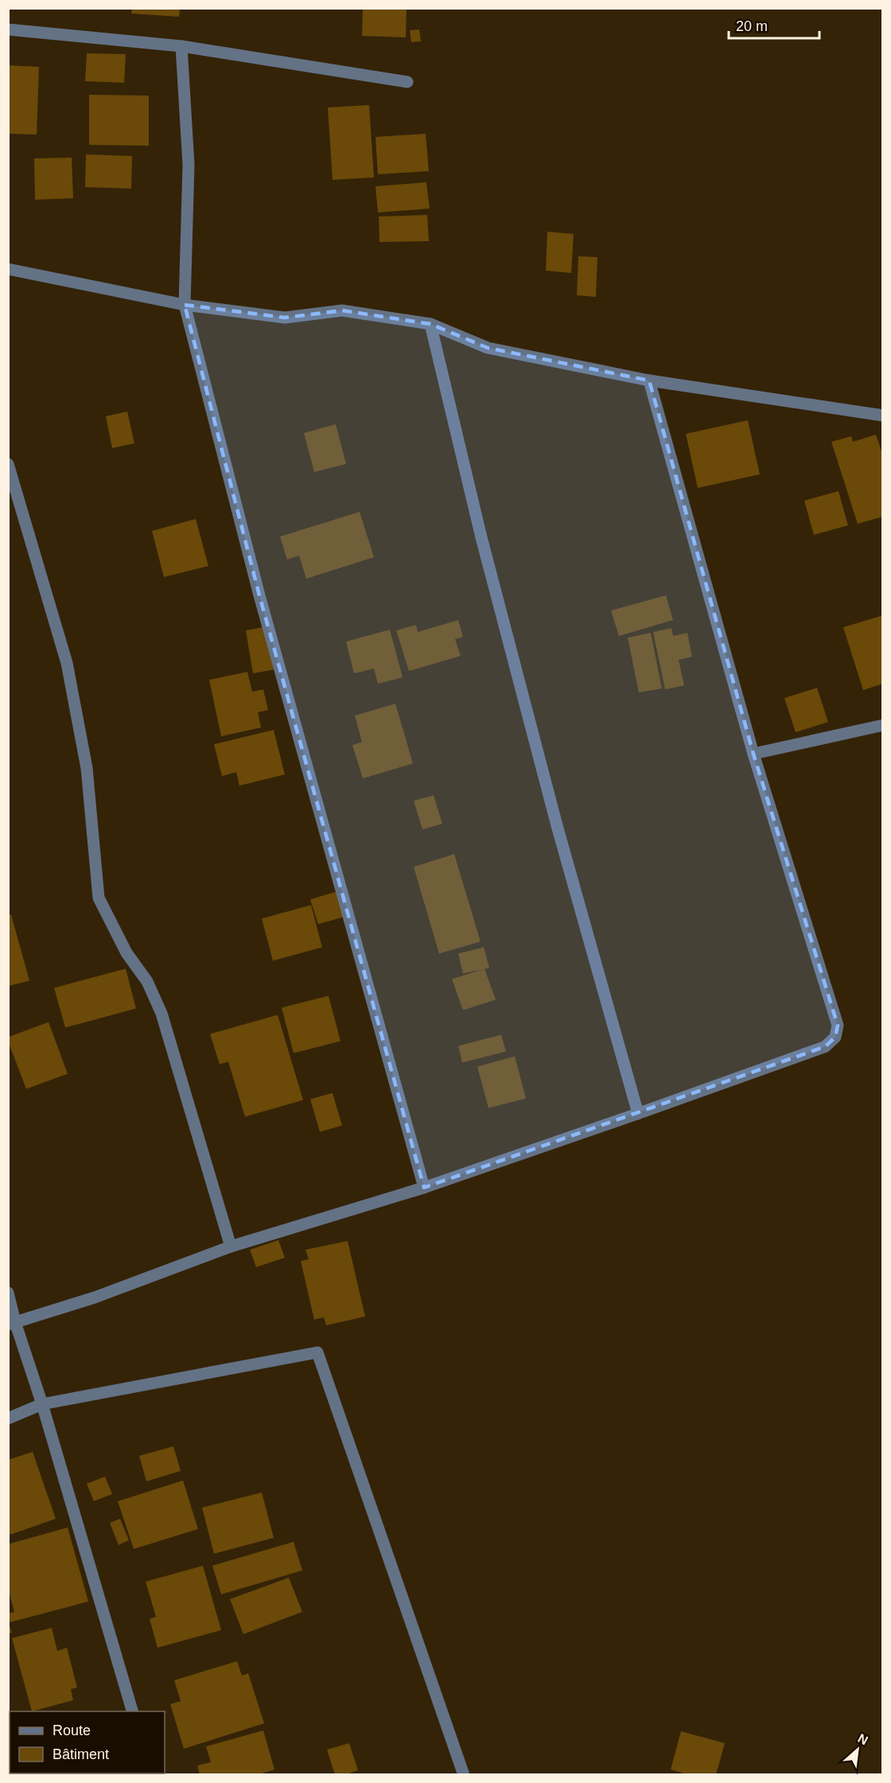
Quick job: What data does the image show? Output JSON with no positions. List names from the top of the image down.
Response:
{
  "legend": ["Route", "Bâtiment"],
  "scale_bar": "20 m",
  "north": "top right"
}
